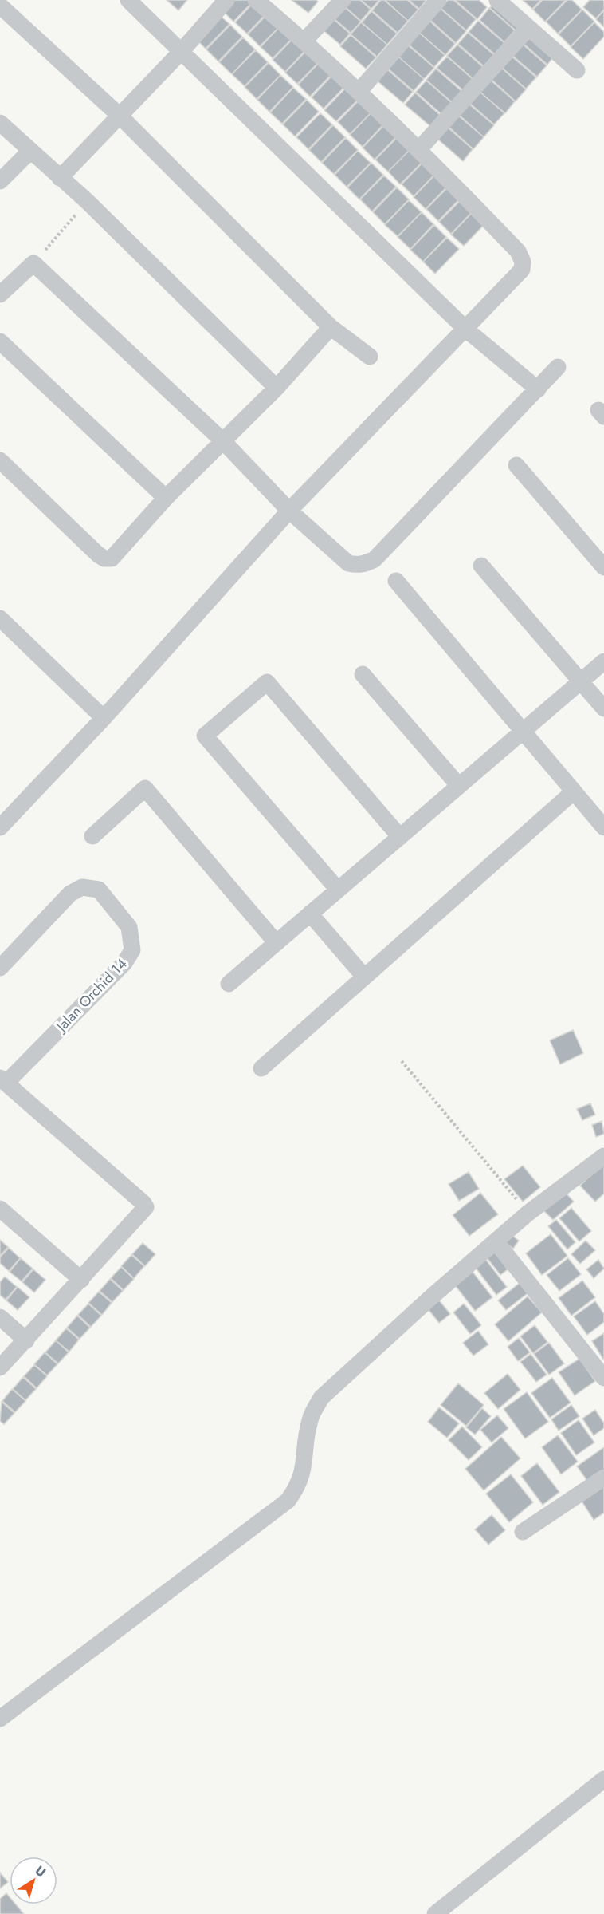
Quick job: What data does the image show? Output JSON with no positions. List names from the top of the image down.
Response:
{
  "streets": {
    "street": ["Jalan Orchid 14"]
  },
  "north": "top right"
}
